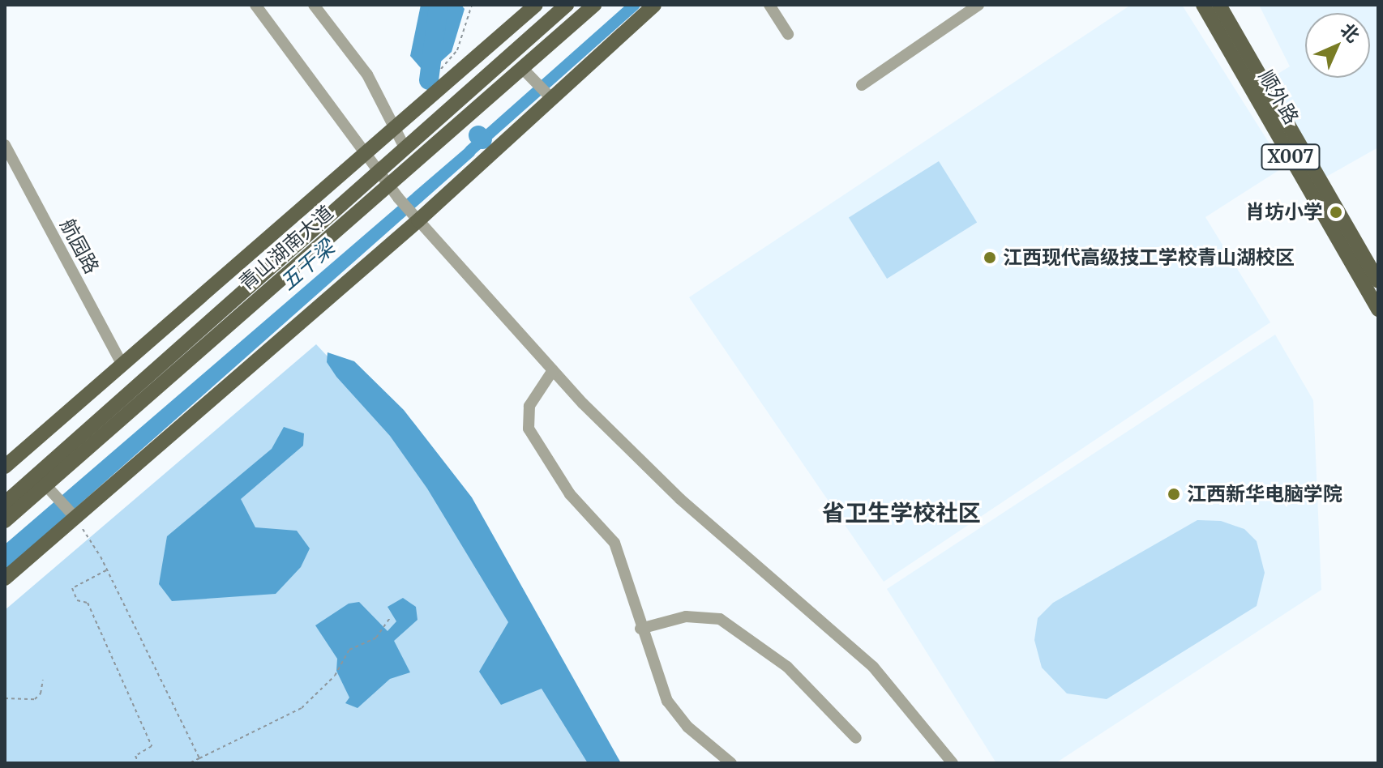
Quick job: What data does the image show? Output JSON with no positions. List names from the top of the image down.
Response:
{
  "streets": {
    "main road": ["顺外路", "X007", "青山湖南大道"],
    "street": ["航园路"]
  },
  "districts": ["省卫生学校社区"],
  "water": ["五干梁"],
  "places": ["肖坊小学", "江西现代高级技工学校青山湖校区", "江西新华电脑学院"],
  "north": "top right"
}
